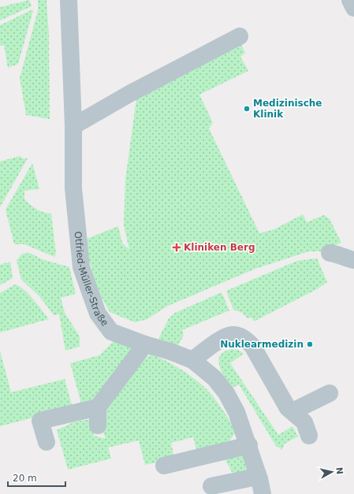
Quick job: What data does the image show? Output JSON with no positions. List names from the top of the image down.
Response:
{
  "streets": {
    "street": ["Otfried-Müller-Straße"]
  },
  "places": {
    "other": ["Medizinische Klinik", "Nuklearmedizin"],
    "health": ["Kliniken Berg"]
  },
  "scale_bar": "20 m",
  "north": "right"
}
